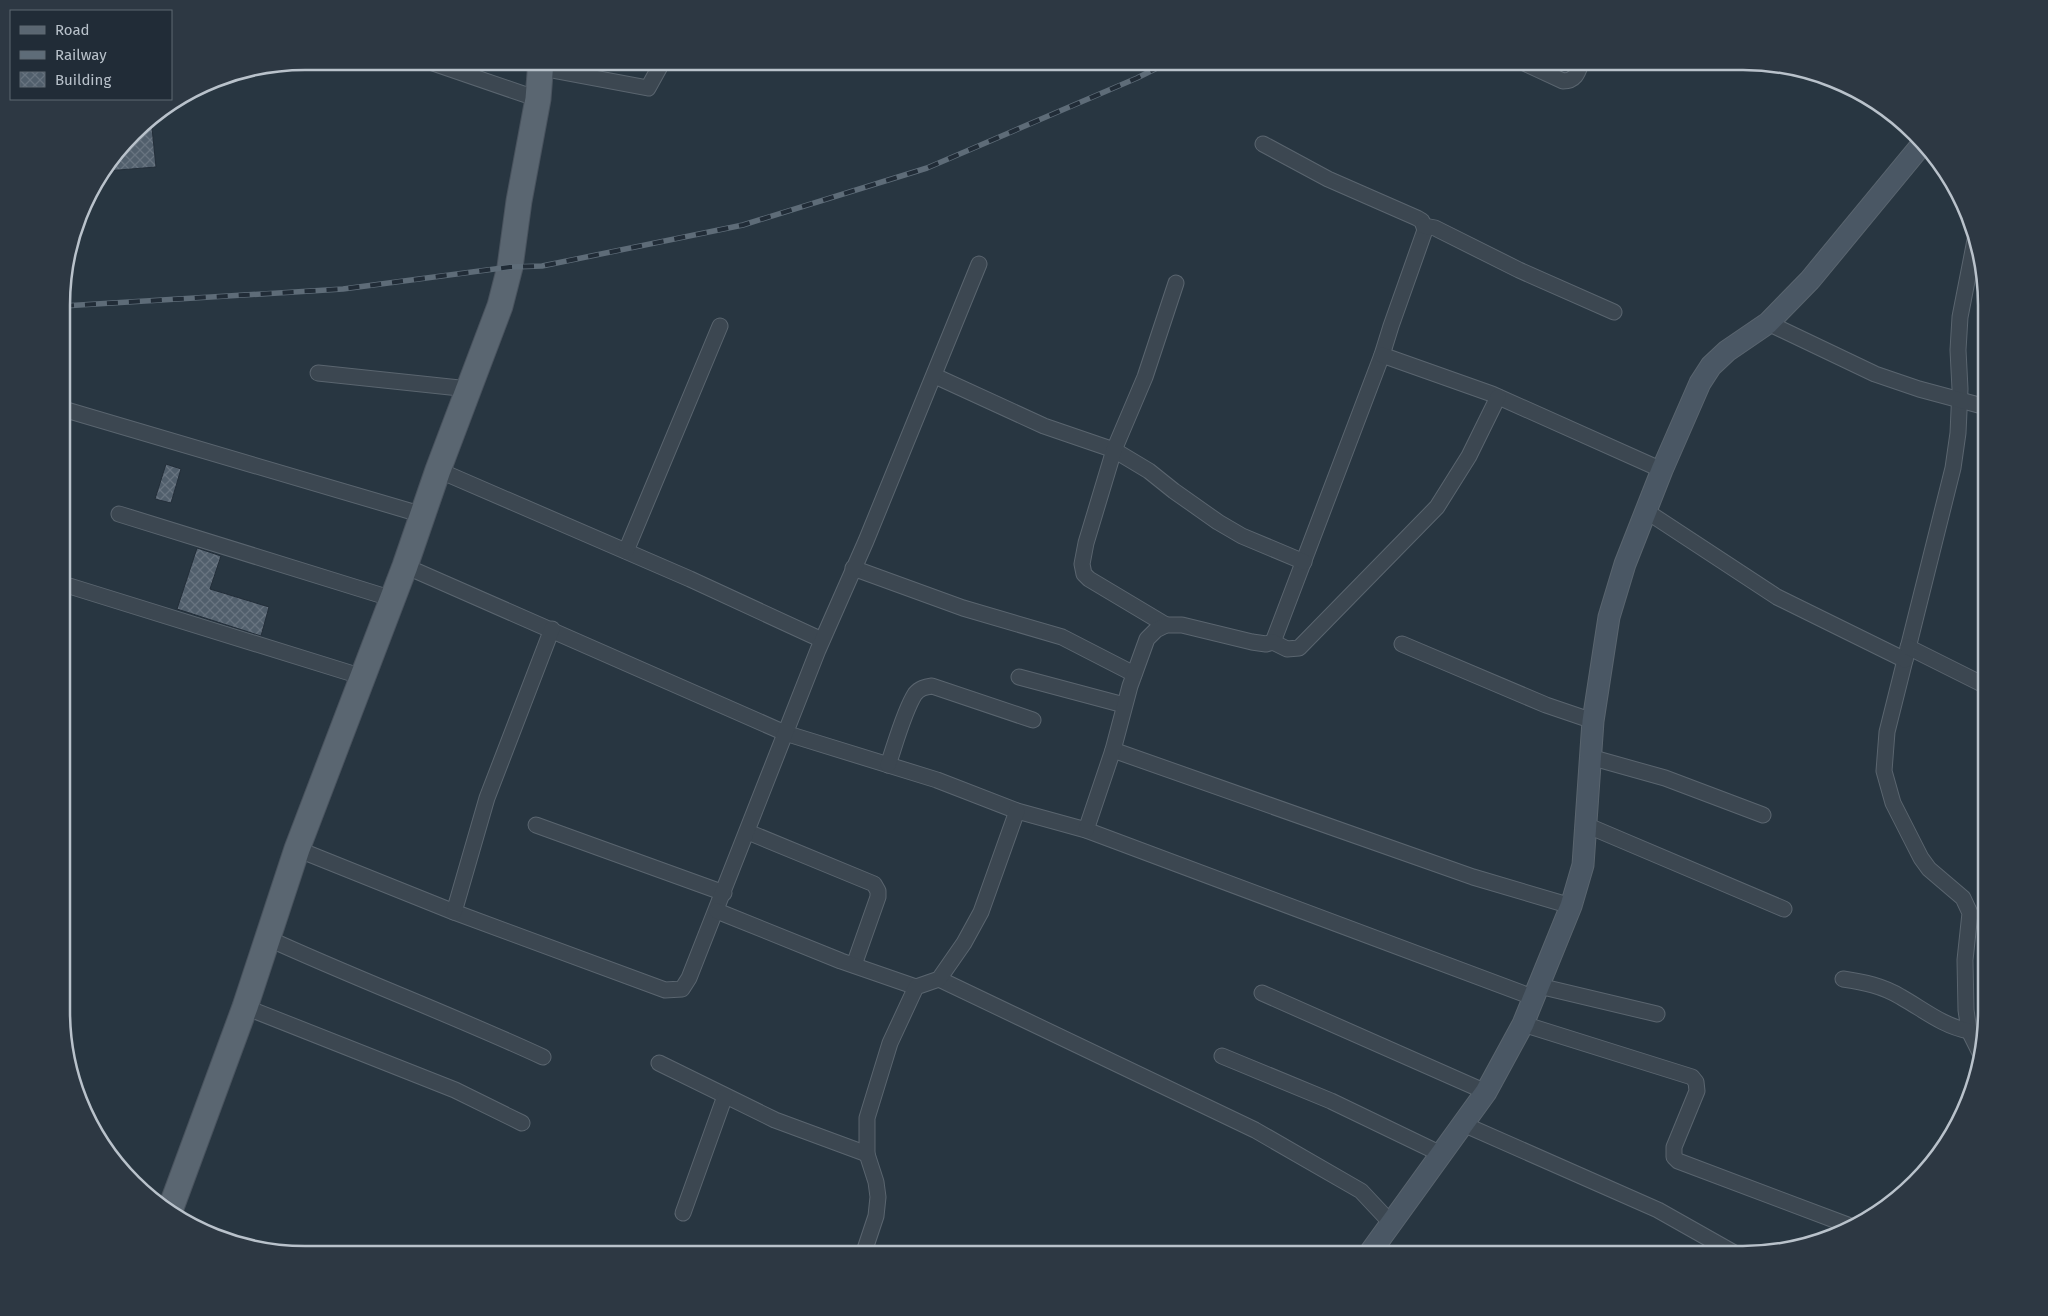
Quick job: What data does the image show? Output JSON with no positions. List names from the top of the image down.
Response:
{
  "legend": ["Road", "Railway", "Building"]
}
